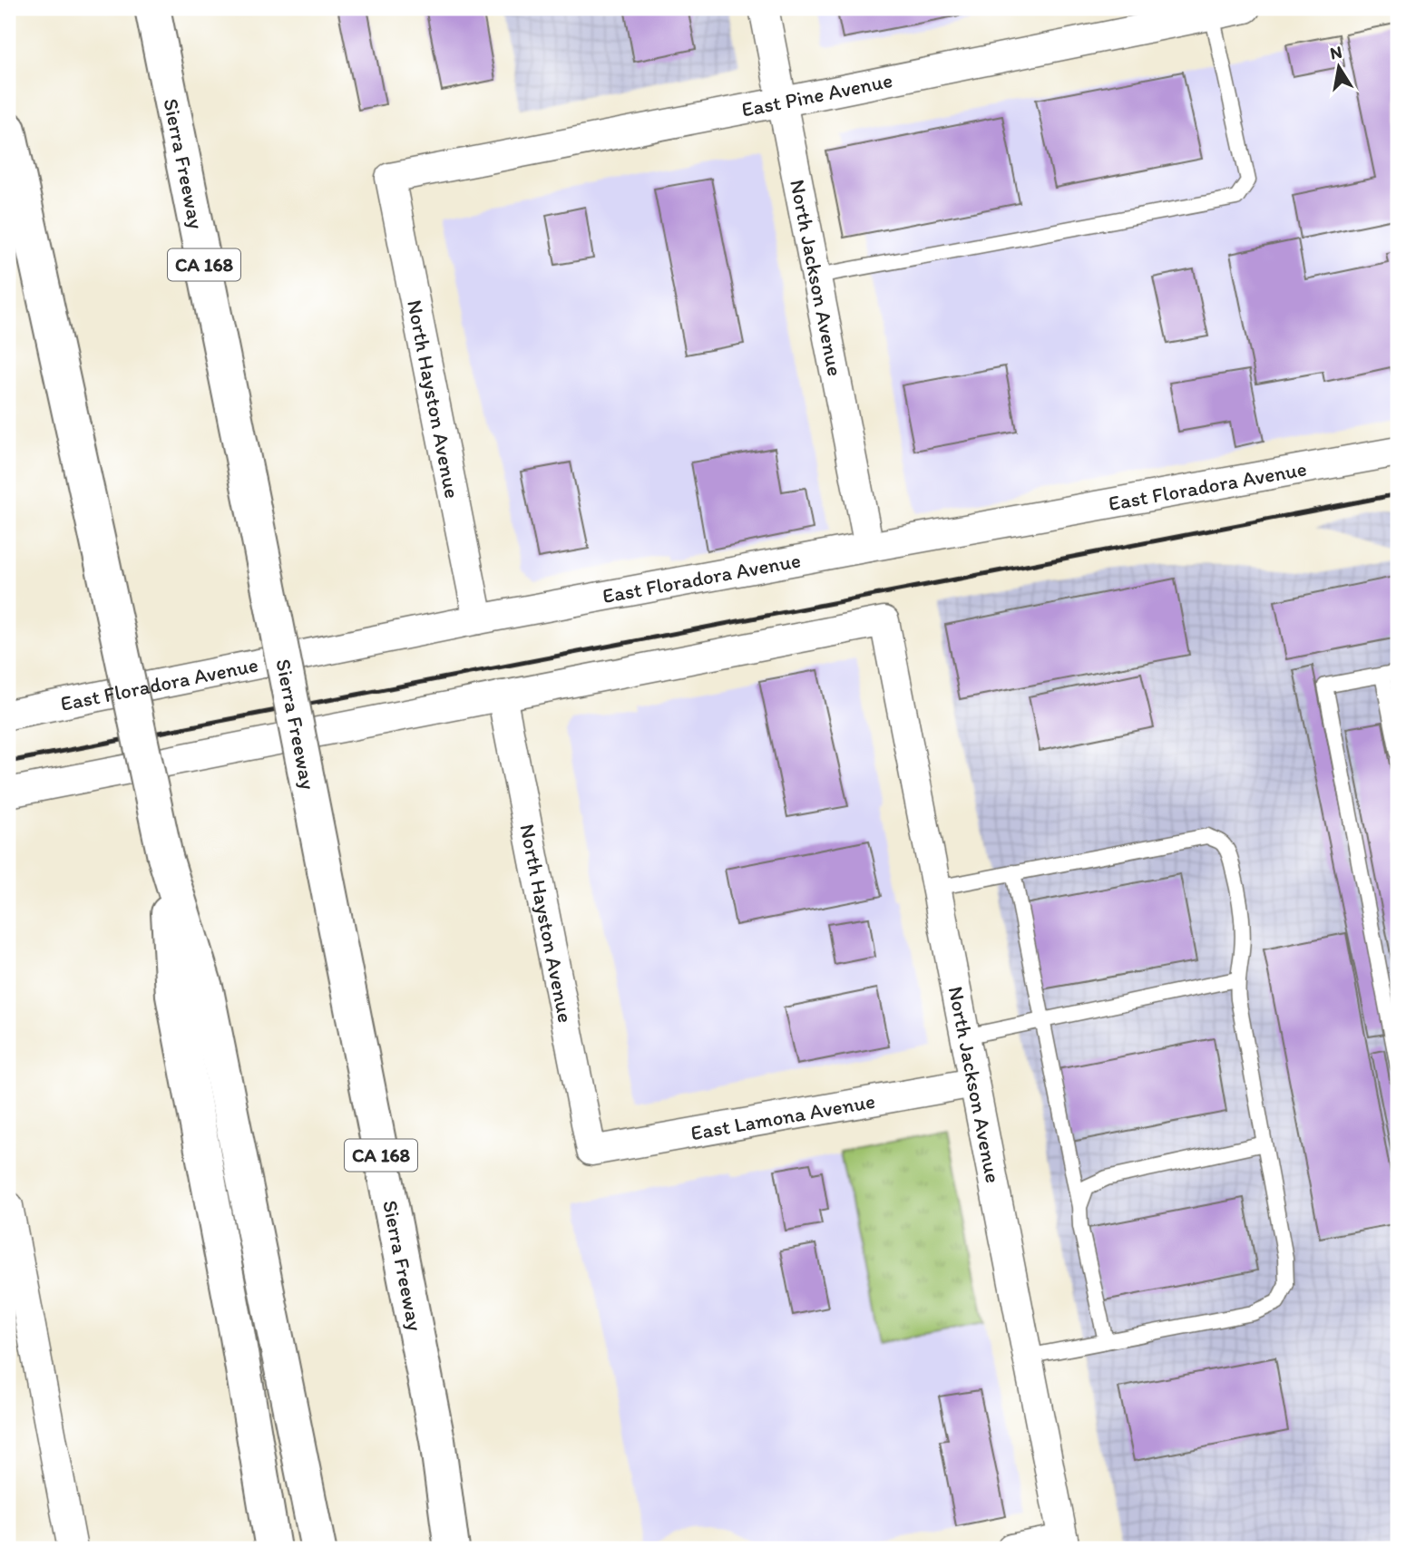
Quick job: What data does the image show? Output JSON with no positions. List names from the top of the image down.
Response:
{
  "streets": {
    "highway": ["Sierra Freeway", "CA 168"],
    "street": [
      "East Pine Avenue",
      "North Jackson Avenue",
      "North Hayston Avenue",
      "East Floradora Avenue",
      "East Lamona Avenue"
    ]
  },
  "crossings": [
    ["East Pine Avenue", "North Jackson Avenue"],
    ["East Pine Avenue", "North Hayston Avenue"],
    ["North Jackson Avenue", "North Hayston Avenue"],
    ["North Jackson Avenue", "East Floradora Avenue"],
    ["North Jackson Avenue", "East Lamona Avenue"],
    ["North Hayston Avenue", "East Floradora Avenue"],
    ["North Hayston Avenue", "East Lamona Avenue"]
  ],
  "north": "top"
}
